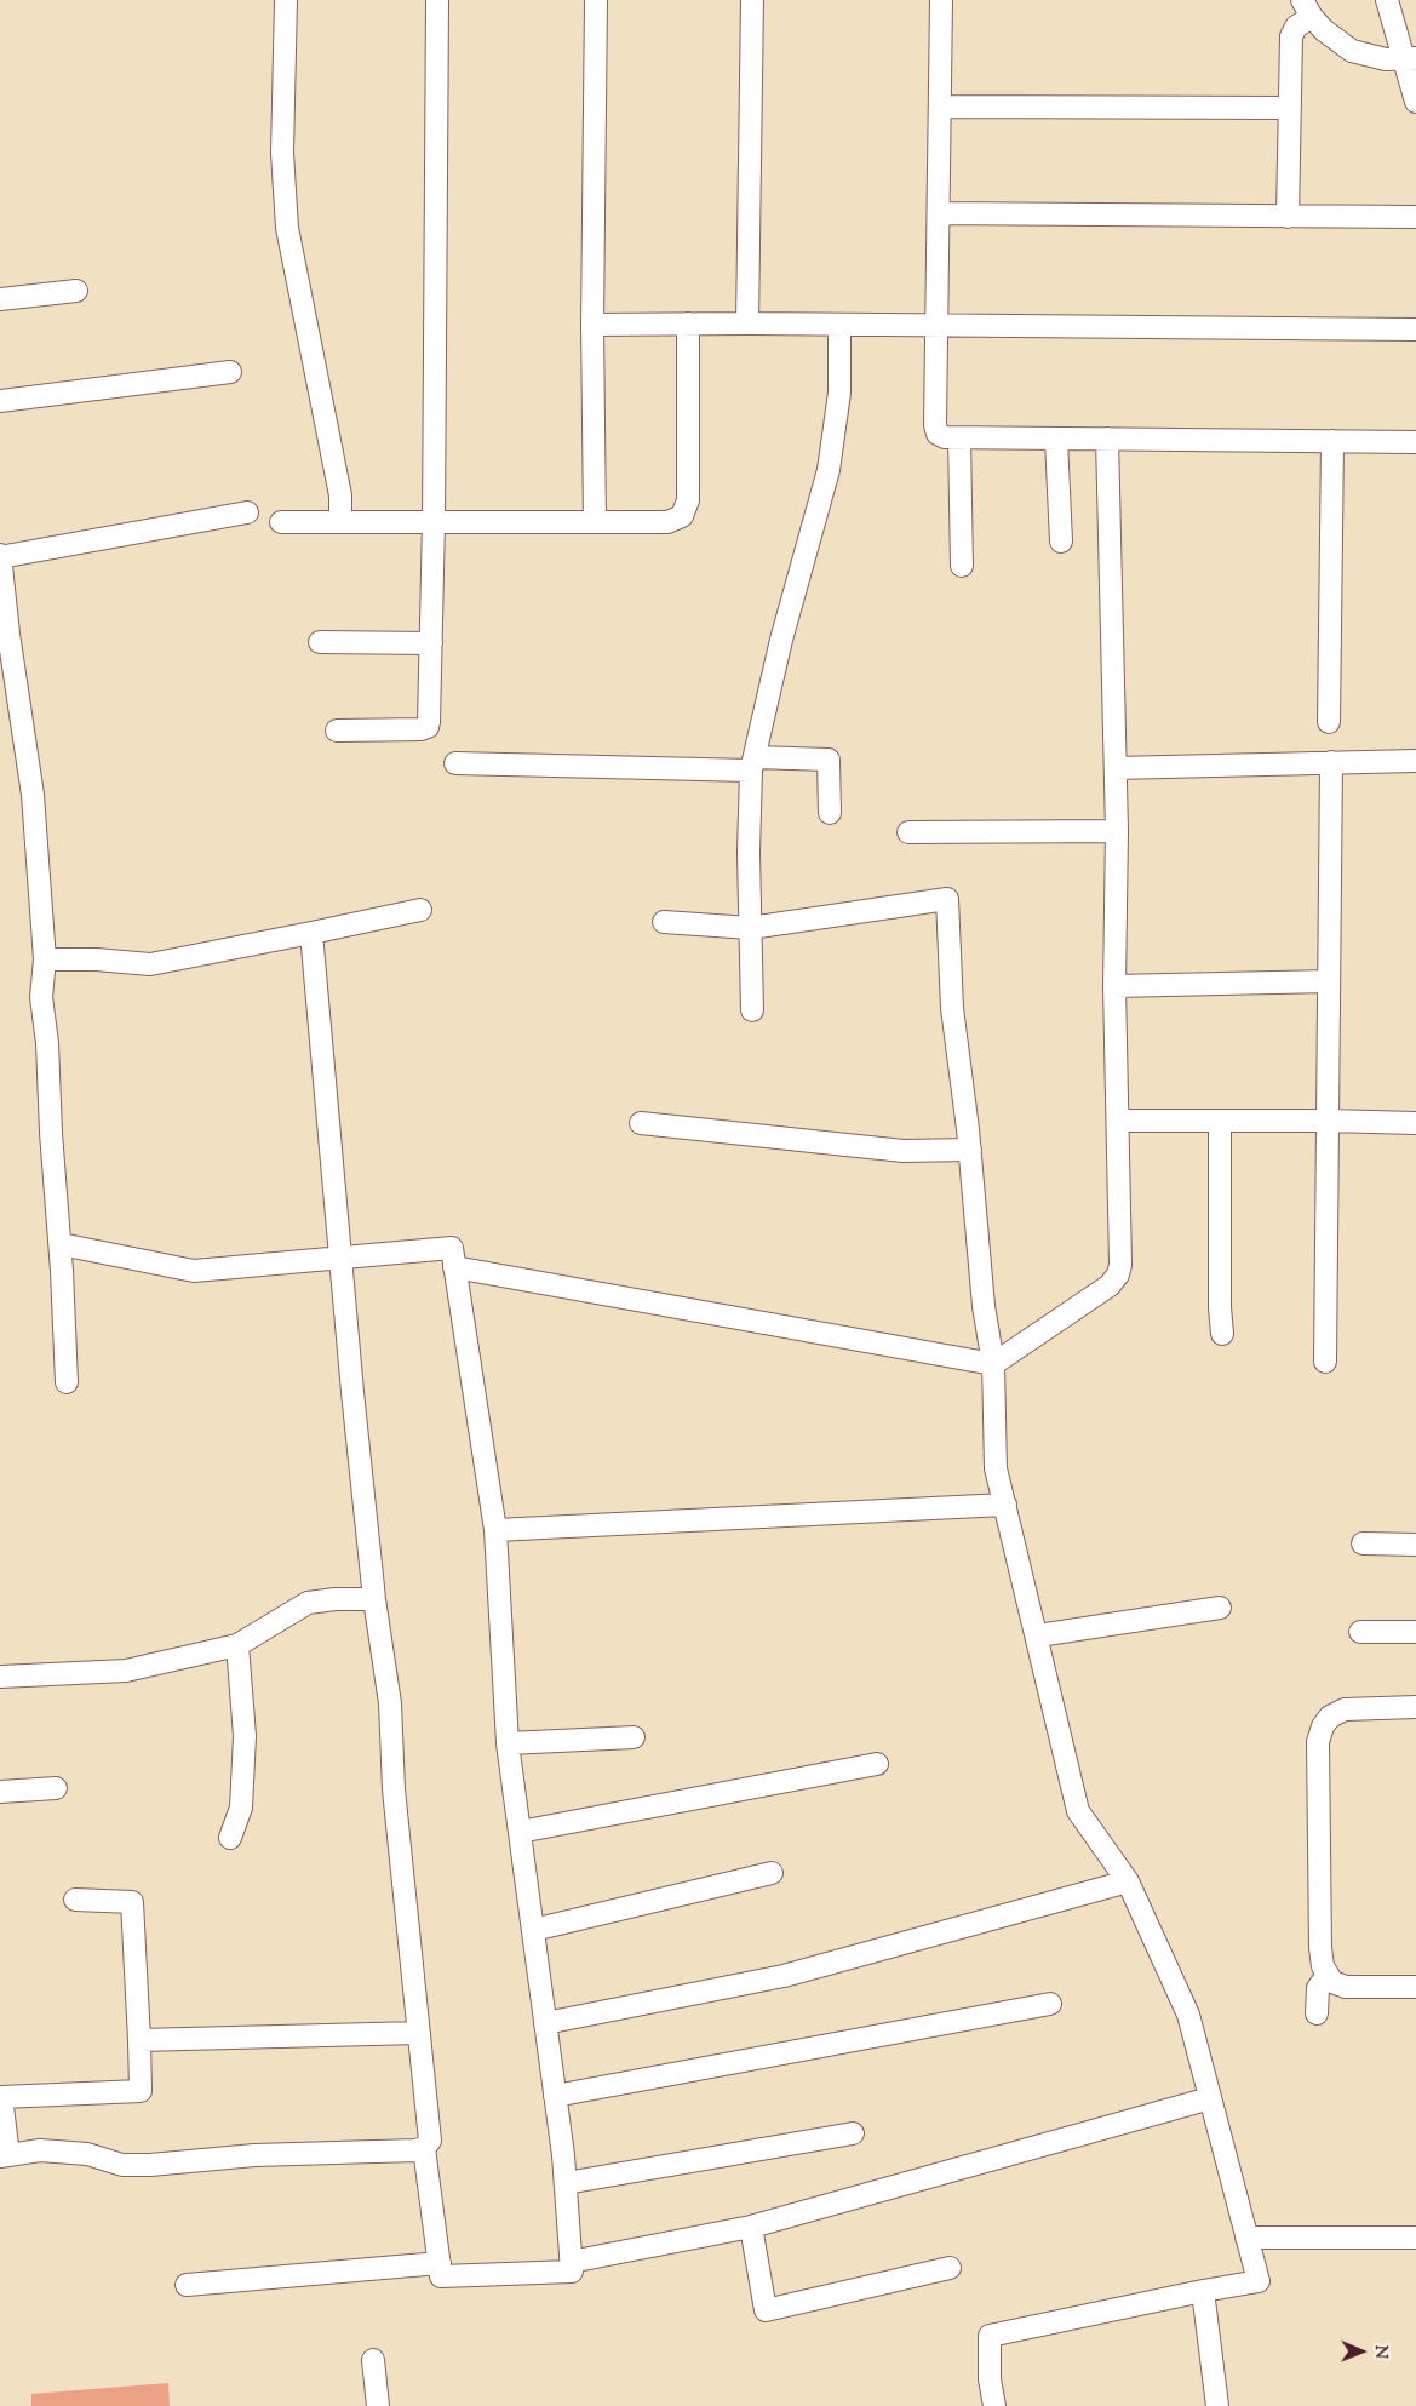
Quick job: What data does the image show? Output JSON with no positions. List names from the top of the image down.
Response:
{
  "north": "right"
}
